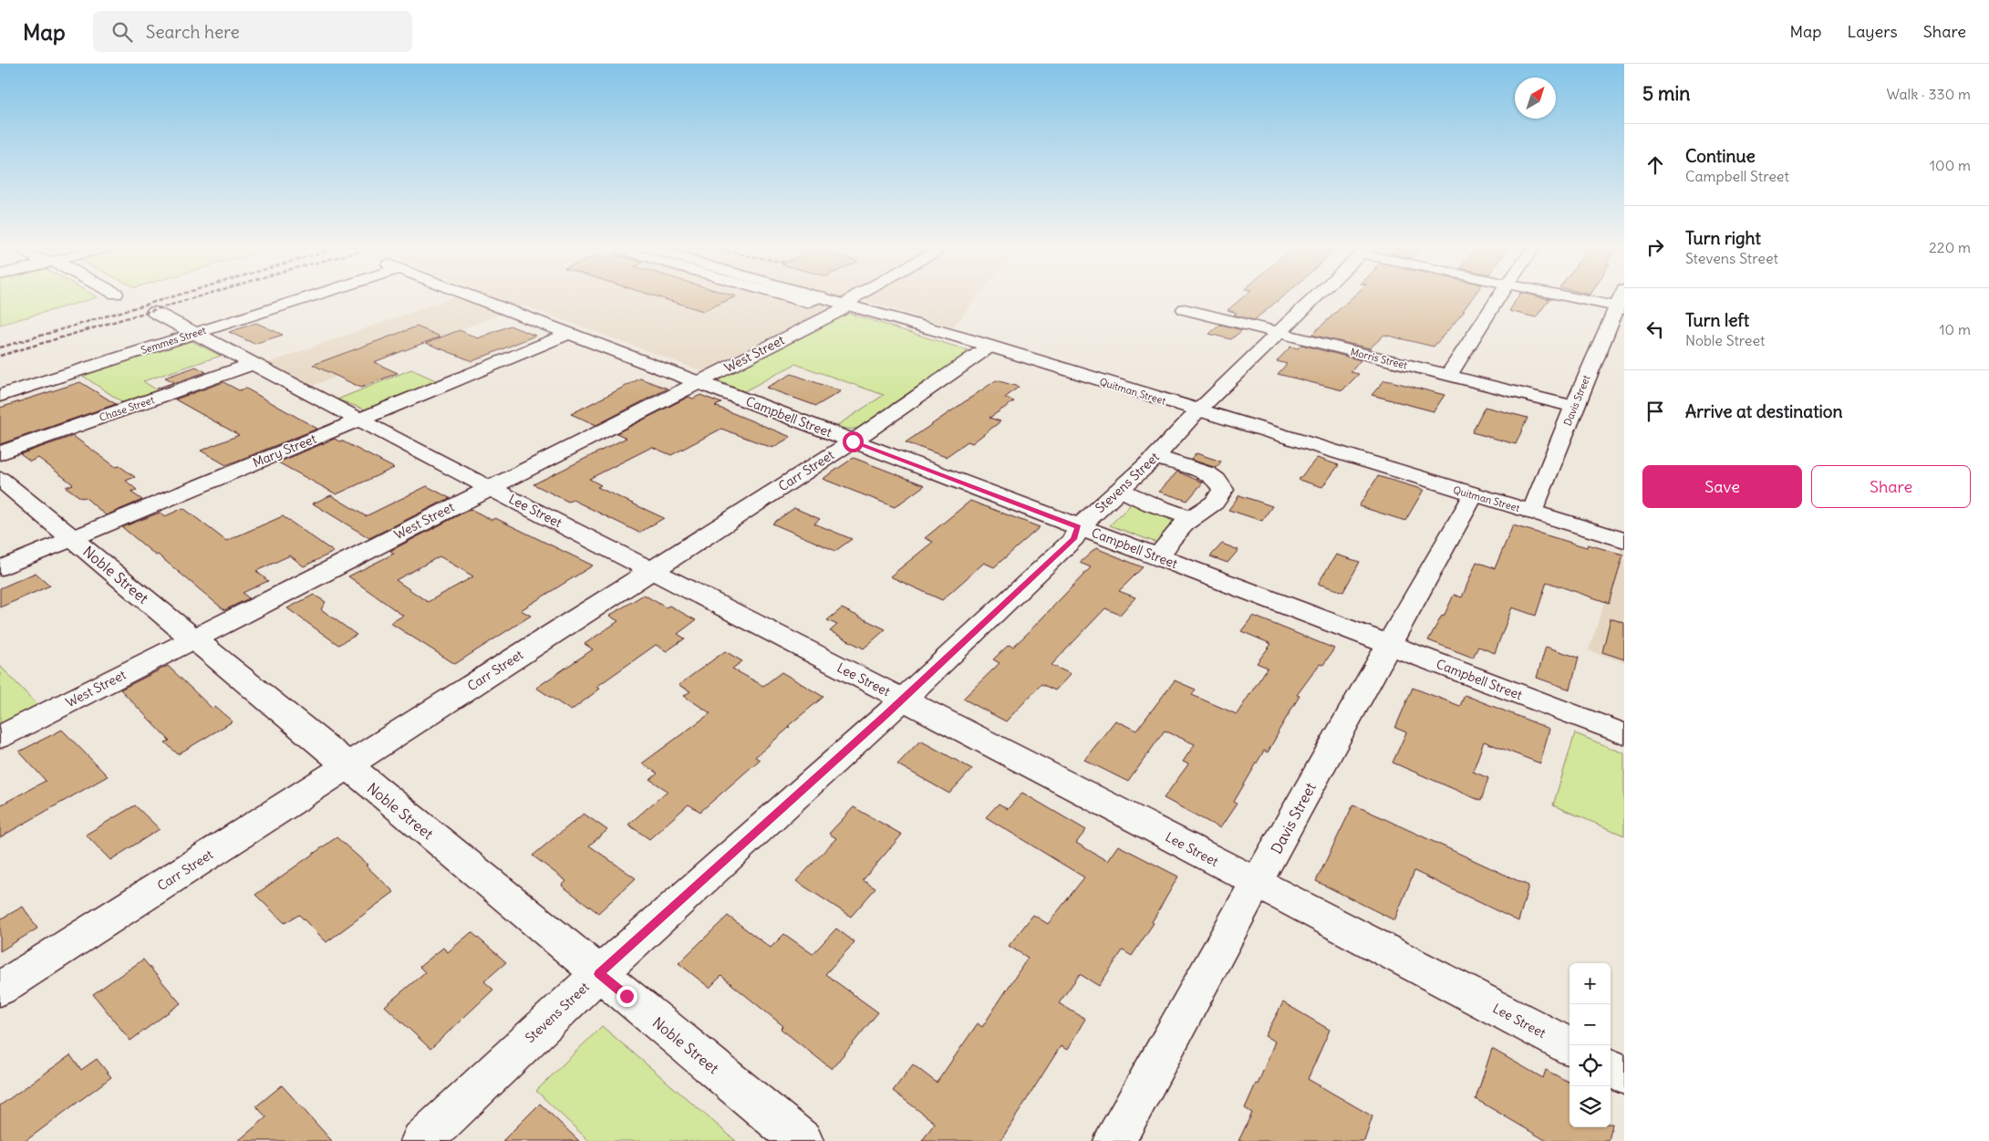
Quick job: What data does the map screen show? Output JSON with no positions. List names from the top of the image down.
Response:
{
  "streets": {
    "street": [
      "Semmes Street",
      "West Street",
      "Morris Street",
      "Quitman Street",
      "Davis Street",
      "Chase Street",
      "Campbell Street",
      "Mary Street",
      "Carr Street",
      "Stevens Street",
      "Lee Street",
      "Noble Street"
    ]
  },
  "crossings": [
    ["Semmes Street", "Lee Street"],
    ["West Street", "Quitman Street"],
    ["West Street", "Campbell Street"],
    ["West Street", "Lee Street"],
    ["West Street", "Noble Street"],
    ["Morris Street", "Davis Street"],
    ["Morris Street", "Stevens Street"],
    ["Quitman Street", "Davis Street"],
    ["Quitman Street", "Carr Street"],
    ["Quitman Street", "Stevens Street"],
    ["Davis Street", "Campbell Street"],
    ["Davis Street", "Lee Street"],
    ["Chase Street", "Lee Street"],
    ["Campbell Street", "Mary Street"],
    ["Campbell Street", "Carr Street"],
    ["Campbell Street", "Stevens Street"],
    ["Mary Street", "Lee Street"],
    ["Mary Street", "Noble Street"],
    ["Carr Street", "Lee Street"],
    ["Carr Street", "Noble Street"],
    ["Stevens Street", "Lee Street"],
    ["Stevens Street", "Noble Street"]
  ],
  "north": "top right",
  "page": {
    "header": "Map",
    "search": "Search here",
    "nav": ["Map", "Layers", "Share"],
    "heading": ["5 min", "Walk · 330 m"],
    "list": [
      ["Continue", "Campbell Street", "100 m"],
      ["Turn right", "Stevens Street", "220 m"],
      ["Turn left", "Noble Street", "10 m"],
      "Arrive at destination"
    ],
    "buttons": ["Save", "Share"],
    "map_buttons": ["+", "−"]
  }
}
